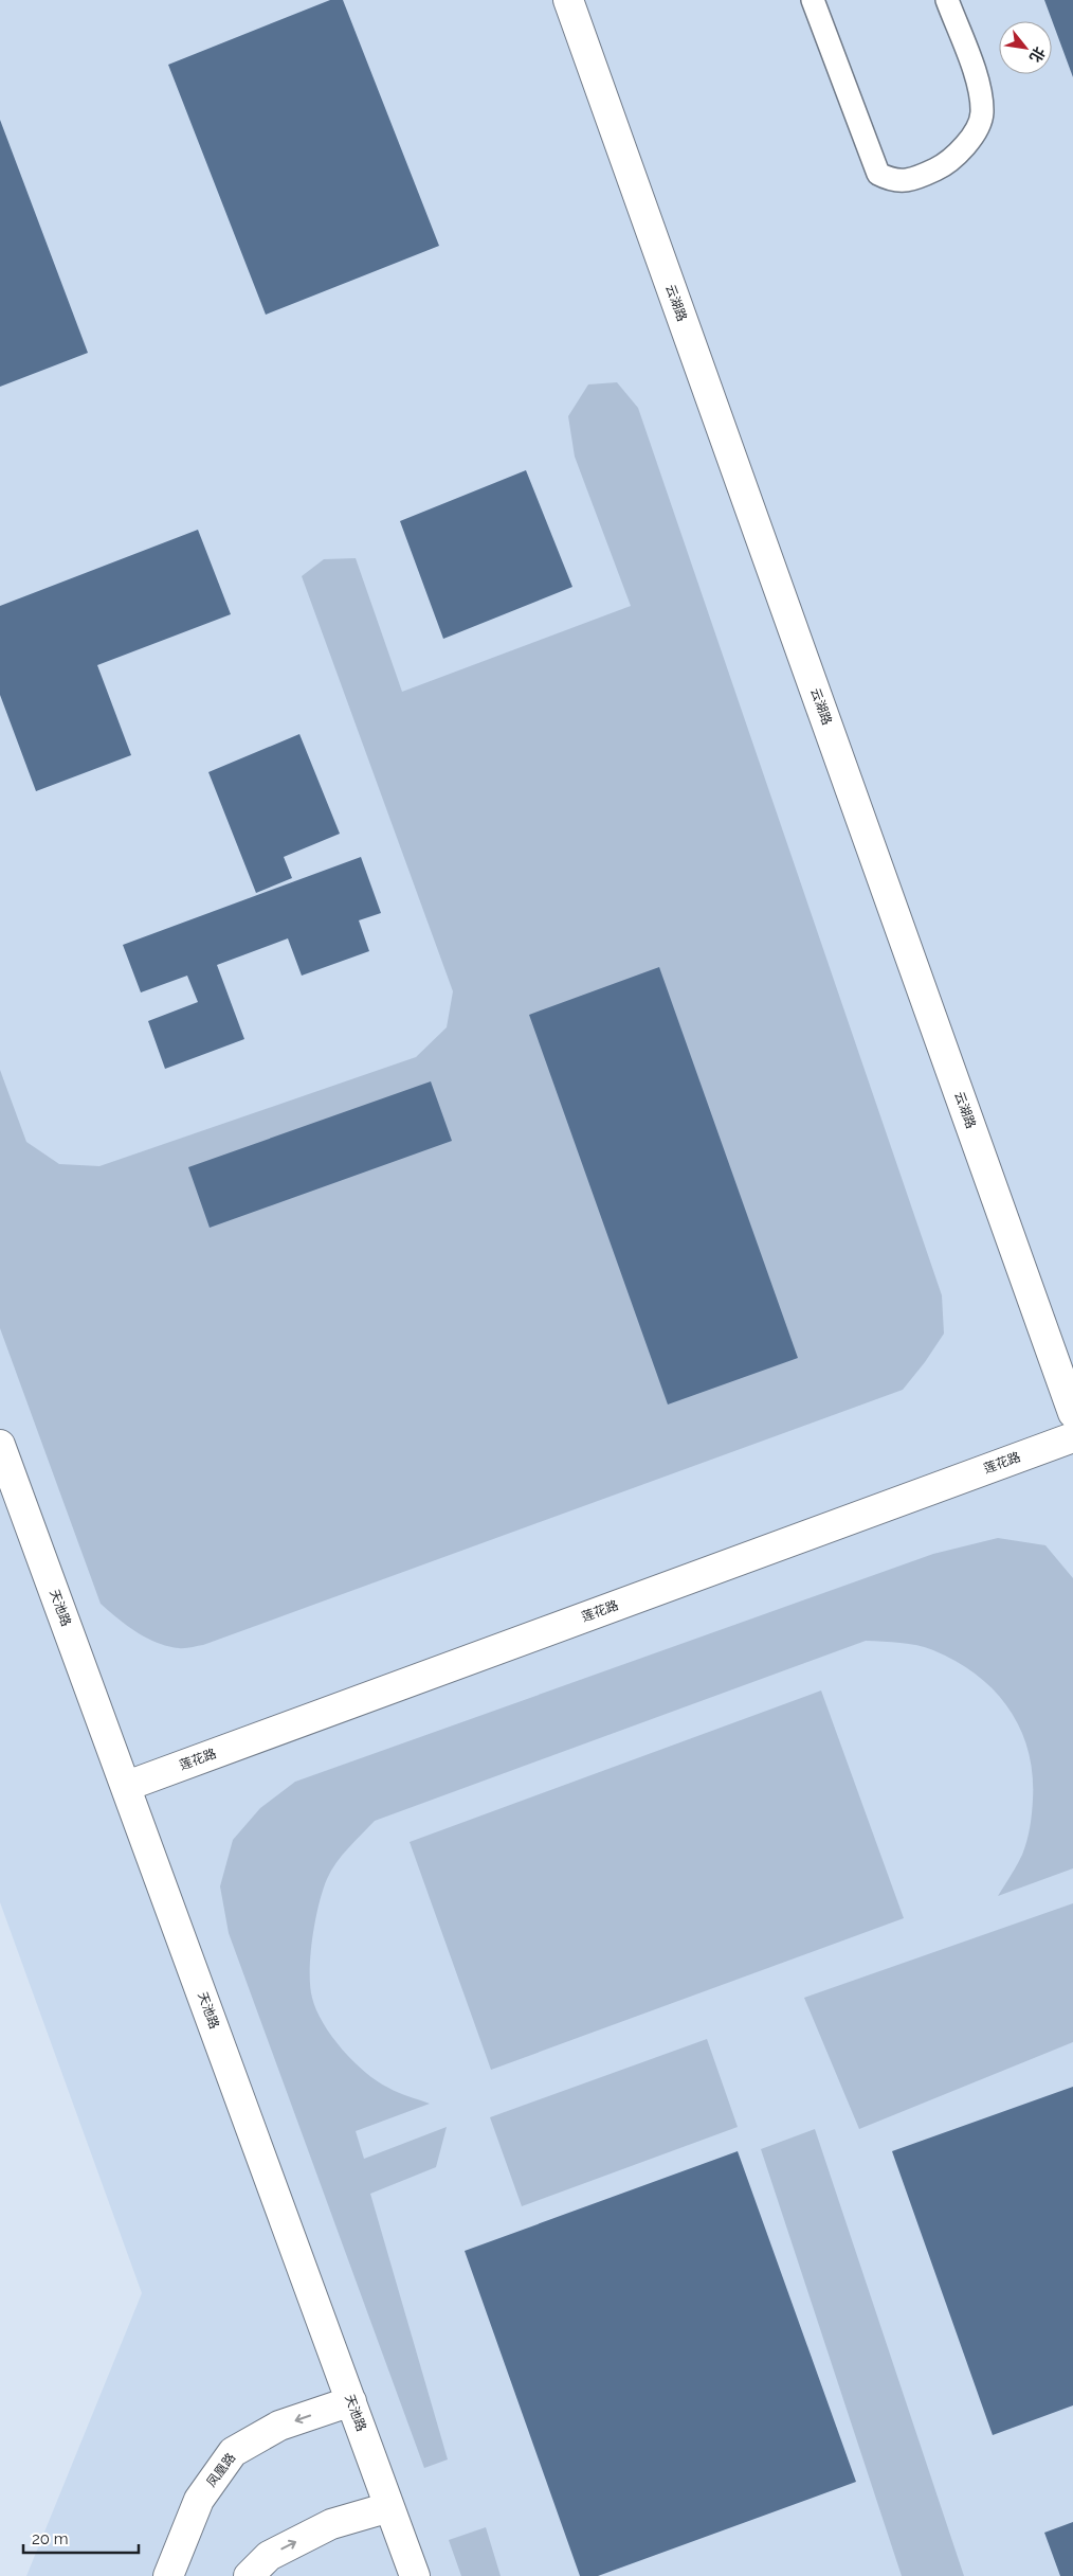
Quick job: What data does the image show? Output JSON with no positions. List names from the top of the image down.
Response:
{
  "streets": {
    "street": [
      "云湖路",
      "莲花路",
      "天池路",
      "凤凰路"
    ]
  },
  "crossings": [
    ["莲花路", "天池路"],
    ["天池路", "凤凰路"]
  ],
  "scale_bar": "20 m",
  "north": "bottom right"
}
